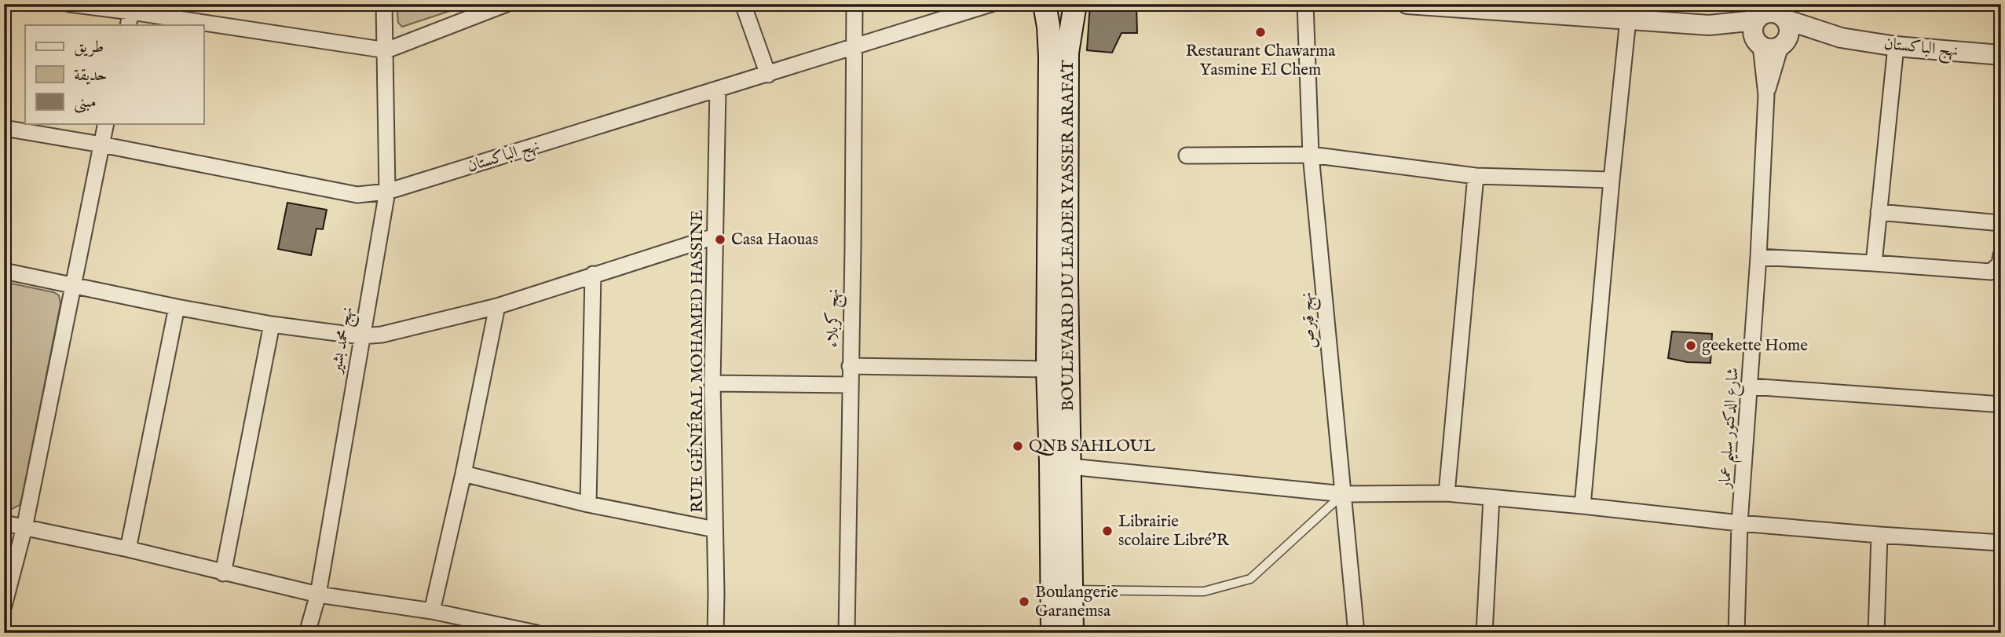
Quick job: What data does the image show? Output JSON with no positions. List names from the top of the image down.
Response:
{
  "streets": {
    "main road": ["BOULEVARD DU LEADER YASSER ARAFAT"],
    "street": [
      "نهج الباكستان",
      "نهج كربلاء",
      "نهج قبرص",
      "نهج محمد بشير",
      "RUE GÉNÉRAL MOHAMED HASSINE",
      "شارع الدكتور سليم عمار"
    ]
  },
  "crossings": [
    ["نهج الباكستان", "نهج كربلاء"],
    ["نهج الباكستان", "نهج محمد بشير"],
    ["نهج الباكستان", "RUE GÉNÉRAL MOHAMED HASSINE"]
  ],
  "places": [
    "Restaurant Chawarma Yasmine El Chem",
    "Casa Haouas",
    "geekette Home",
    "QNB SAHLOUL",
    "Librairie scolaire Libré'R",
    "Boulangerie Garanemsa"
  ],
  "legend": ["طريق", "حديقة", "مبنى"]
}
